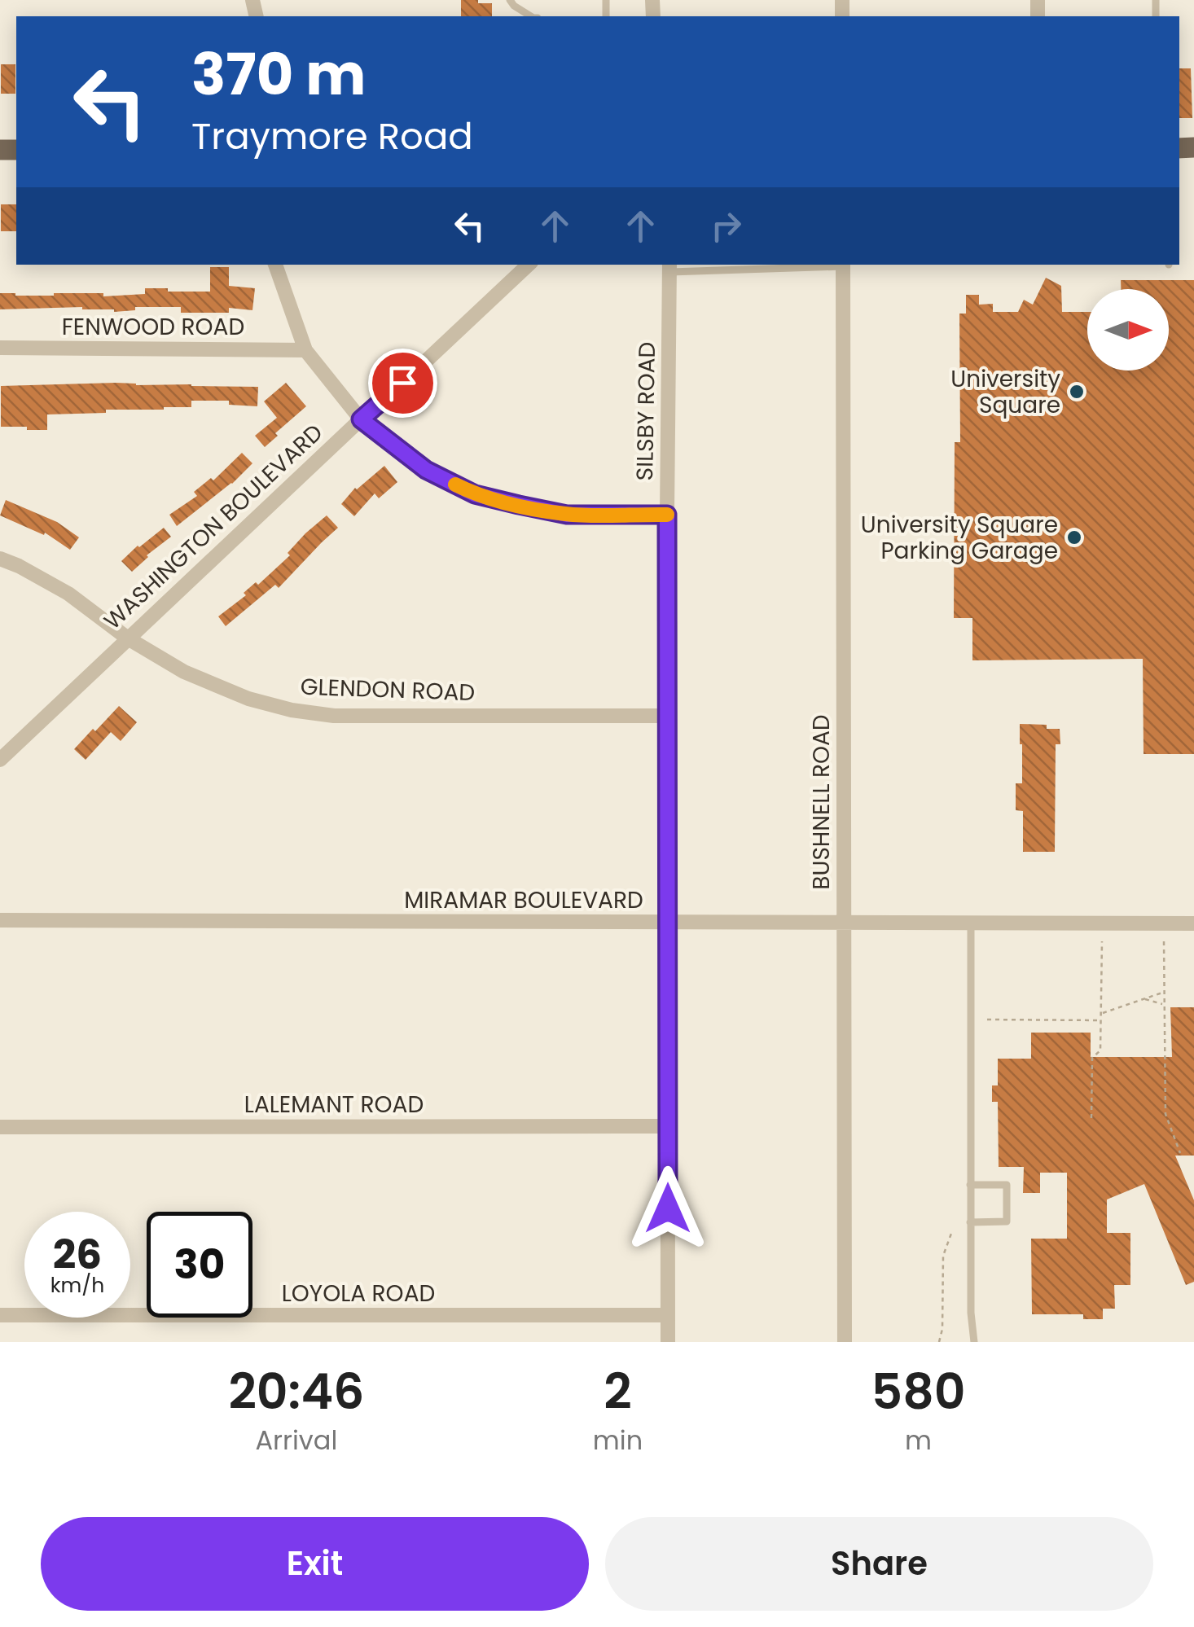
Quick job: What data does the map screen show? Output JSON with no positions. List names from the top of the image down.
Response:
{
  "streets": {
    "street": [
      "FENWOOD ROAD",
      "SILSBY ROAD",
      "WASHINGTON BOULEVARD",
      "GLENDON ROAD",
      "BUSHNELL ROAD",
      "MIRAMAR BOULEVARD",
      "LALEMANT ROAD",
      "LOYOLA ROAD"
    ]
  },
  "crossings": [
    ["SILSBY ROAD", "GLENDON ROAD"],
    ["SILSBY ROAD", "MIRAMAR BOULEVARD"],
    ["SILSBY ROAD", "LALEMANT ROAD"],
    ["SILSBY ROAD", "LOYOLA ROAD"],
    ["WASHINGTON BOULEVARD", "GLENDON ROAD"],
    ["BUSHNELL ROAD", "MIRAMAR BOULEVARD"]
  ],
  "places": ["University Square", "University Square Parking Garage"],
  "north": "right",
  "page": {
    "turn": ["370 m", "Traymore Road"],
    "speed": "26 km/h",
    "limit": "30",
    "eta": [
      "20:46",
      "Arrival",
      "2",
      "min",
      "580",
      "m"
    ],
    "buttons": ["Exit", "Share"]
  }
}
